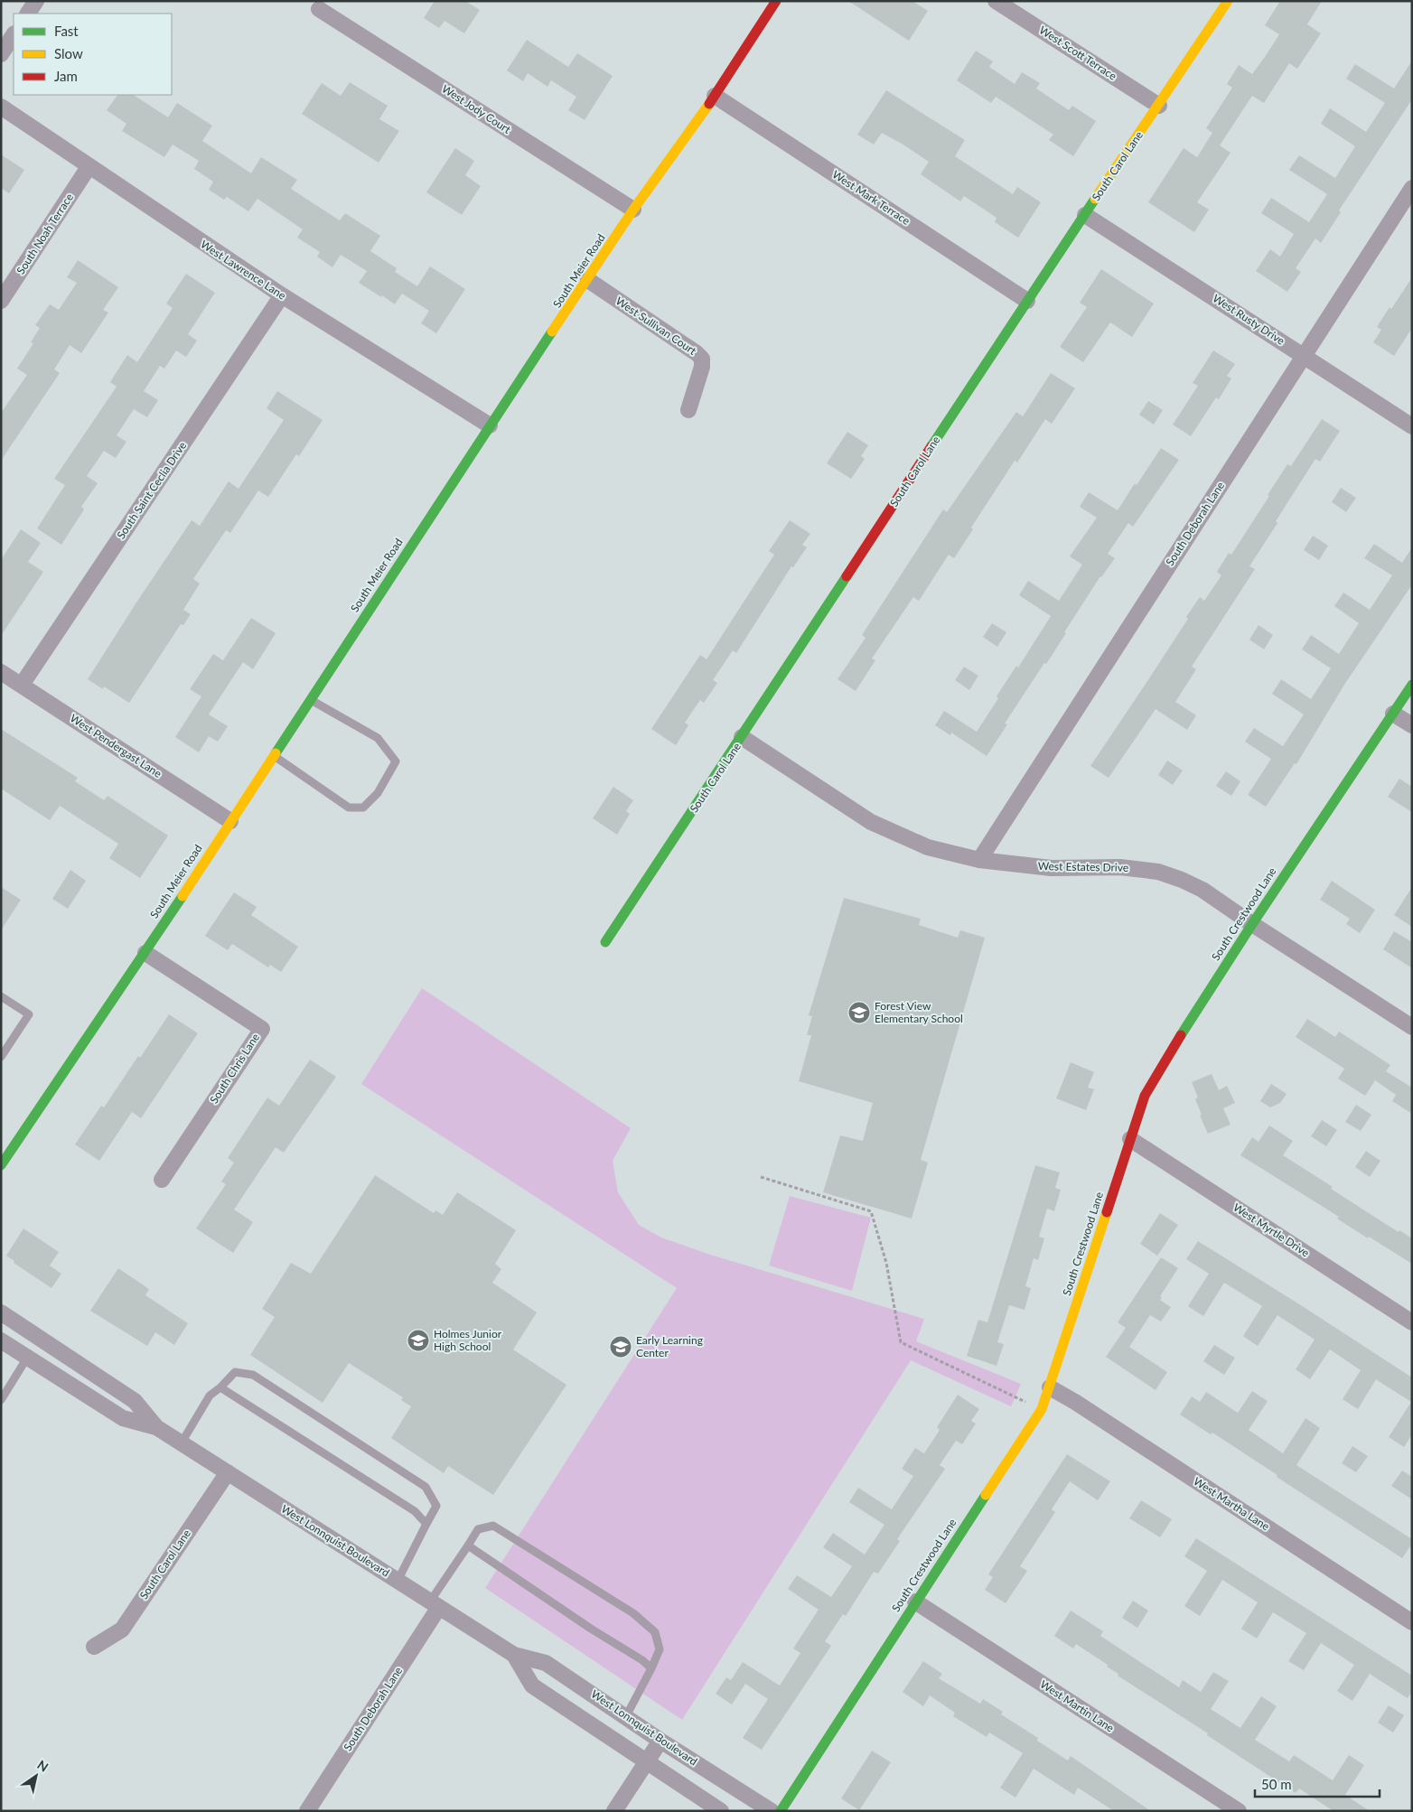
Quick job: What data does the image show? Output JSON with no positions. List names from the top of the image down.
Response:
{
  "streets": {
    "street": [
      "West Scott Terrace",
      "West Jody Court",
      "South Carol Lane",
      "West Mark Terrace",
      "South Noah Terrace",
      "West Lawrence Lane",
      "South Meier Road",
      "West Rusty Drive",
      "West Sullivan Court",
      "South Saint Ceclia Drive",
      "South Deborah Lane",
      "West Pendergast Lane",
      "West Estates Drive",
      "South Crestwood Lane",
      "South Chris Lane",
      "West Myrtle Drive",
      "West Martha Lane",
      "West Lonnquist Boulevard",
      "West Martin Lane"
    ]
  },
  "crossings": [
    ["West Scott Terrace", "South Carol Lane"],
    ["West Jody Court", "South Meier Road"],
    ["South Carol Lane", "West Mark Terrace"],
    ["South Carol Lane", "West Rusty Drive"],
    ["South Carol Lane", "West Estates Drive"],
    ["South Carol Lane", "West Lonnquist Boulevard"],
    ["West Mark Terrace", "South Meier Road"],
    ["South Noah Terrace", "West Lawrence Lane"],
    ["West Lawrence Lane", "South Meier Road"],
    ["West Lawrence Lane", "South Saint Ceclia Drive"],
    ["South Meier Road", "West Sullivan Court"],
    ["South Meier Road", "West Pendergast Lane"],
    ["South Meier Road", "South Chris Lane"],
    ["West Rusty Drive", "South Deborah Lane"],
    ["South Saint Ceclia Drive", "West Pendergast Lane"],
    ["South Deborah Lane", "West Estates Drive"],
    ["South Deborah Lane", "West Lonnquist Boulevard"],
    ["West Estates Drive", "South Crestwood Lane"],
    ["South Crestwood Lane", "West Myrtle Drive"],
    ["South Crestwood Lane", "West Martha Lane"],
    ["South Crestwood Lane", "West Martin Lane"]
  ],
  "places": {
    "school or university": ["Forest View Elementary School", "Holmes Junior High School", "Early Learning Center"]
  },
  "legend": ["Fast", "Slow", "Jam"],
  "scale_bar": "50 m",
  "north": "top right"
}
